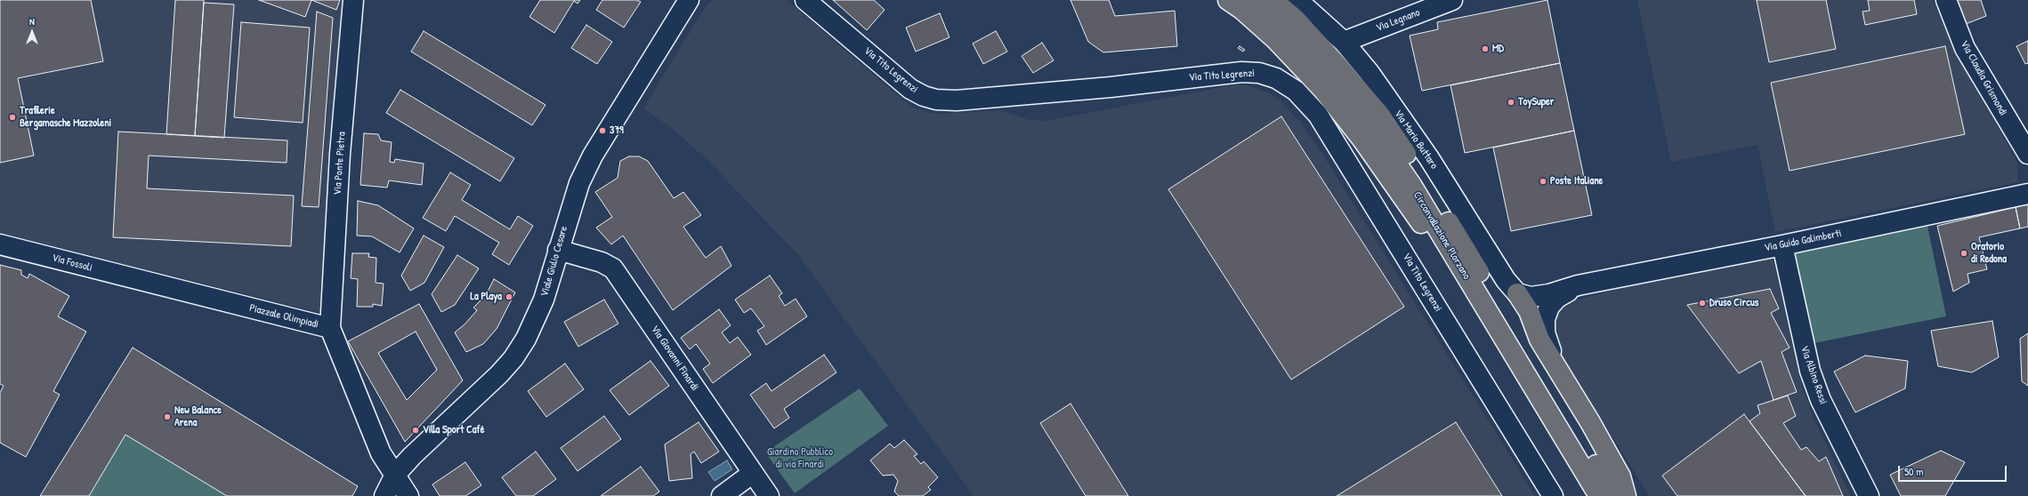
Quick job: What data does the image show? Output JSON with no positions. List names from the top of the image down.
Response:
{
  "streets": {
    "highway": ["Circonvallazione Plorzano"],
    "street": [
      "Via Legnano",
      "Via Tito Legrenzi",
      "Via Claudia Grismondi",
      "Via Mario Buttaro",
      "Via Ponte Pietra",
      "Via Guido Galimberti",
      "Viale Giulio Cesare",
      "Via Fossoli",
      "Piazzale Olimpiadi",
      "Via Giovanni Finardi",
      "Via Albino Ressi"
    ]
  },
  "crossings": [
    ["Via Legnano", "Via Mario Buttaro"],
    ["Via Ponte Pietra", "Piazzale Olimpiadi"],
    ["Via Guido Galimberti", "Via Albino Ressi"],
    ["Viale Giulio Cesare", "Piazzale Olimpiadi"],
    ["Viale Giulio Cesare", "Via Giovanni Finardi"],
    ["Via Fossoli", "Piazzale Olimpiadi"]
  ],
  "parks": ["Giardino Pubblico di via Finardi"],
  "places": [
    "MD",
    "ToySuper",
    "Trafilerie Bergamasche Mazzoleni",
    "379",
    "Poste Italiane",
    "Oratorio di Redona",
    "La Playa",
    "Druso Circus",
    "New Balance Arena",
    "Villa Sport Café"
  ],
  "scale_bar": "50 m",
  "north": "top"
}
